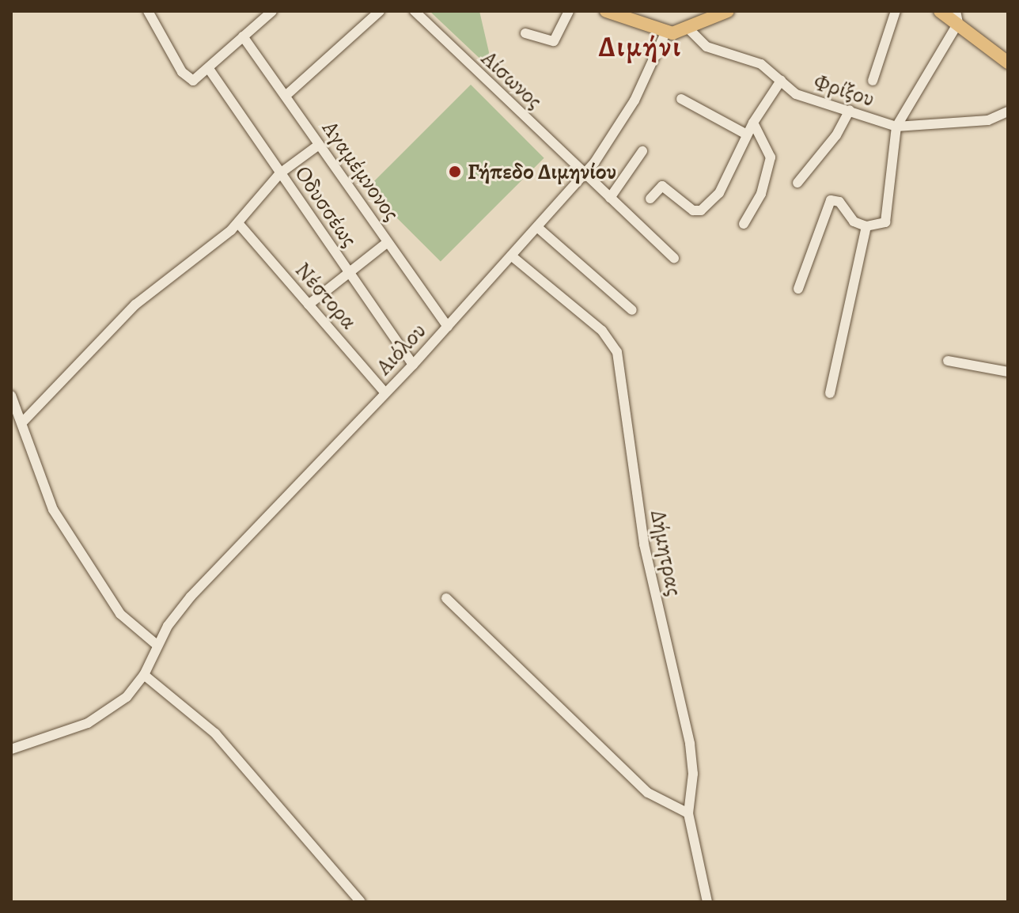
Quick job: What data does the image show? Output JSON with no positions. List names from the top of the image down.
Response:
{
  "streets": {
    "street": [
      "Αίσωνος",
      "Φρίξου",
      "Αγαμέμνονος",
      "Οδυσσέως",
      "Νέστορα",
      "Αιόλου",
      "Δήμητρας"
    ]
  },
  "crossings": [
    ["Αίσωνος", "Αιόλου"],
    ["Αγαμέμνονος", "Αιόλου"],
    ["Οδυσσέως", "Αιόλου"],
    ["Νέστορα", "Αιόλου"],
    ["Αιόλου", "Δήμητρας"]
  ],
  "districts": ["Διμήνι"],
  "places": ["Γήπεδο Διμηνίου"]
}
